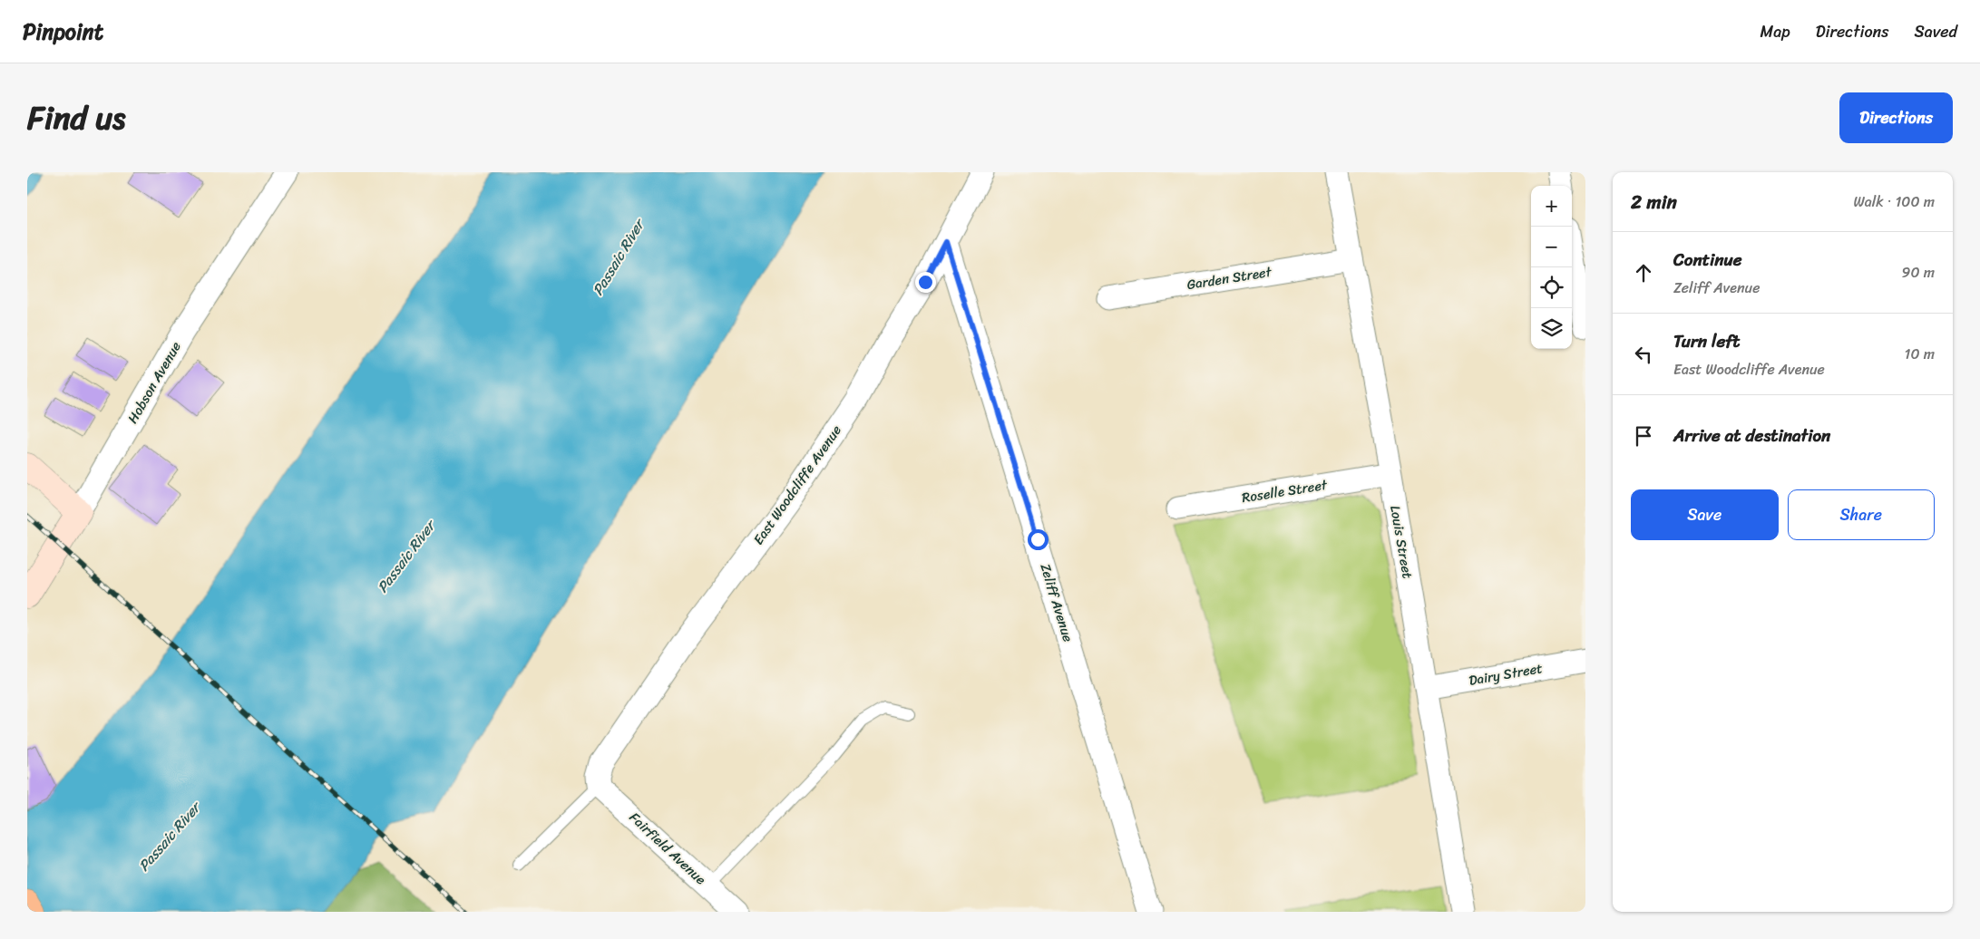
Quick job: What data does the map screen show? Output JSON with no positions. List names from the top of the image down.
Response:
{
  "streets": {
    "street": [
      "Garden Street",
      "Hobson Avenue",
      "East Woodcliffe Avenue",
      "Roselle Street",
      "Louis Street",
      "Zeliff Avenue",
      "Dairy Street",
      "Fairfield Avenue"
    ]
  },
  "crossings": [
    ["Garden Street", "Louis Street"],
    ["East Woodcliffe Avenue", "Zeliff Avenue"],
    ["East Woodcliffe Avenue", "Fairfield Avenue"],
    ["Roselle Street", "Louis Street"],
    ["Louis Street", "Dairy Street"]
  ],
  "water": ["Passaic River"],
  "page": {
    "header": "Pinpoint",
    "nav": ["Map", "Directions", "Saved"],
    "title": "Find us",
    "buttons": [
      "Directions",
      ["Save", "Share"]
    ],
    "heading": ["2 min", "Walk · 100 m"],
    "map_buttons": ["+", "−"],
    "list": [
      ["Continue", "Zeliff Avenue", "90 m"],
      ["Turn left", "East Woodcliffe Avenue", "10 m"],
      "Arrive at destination"
    ]
  }
}
